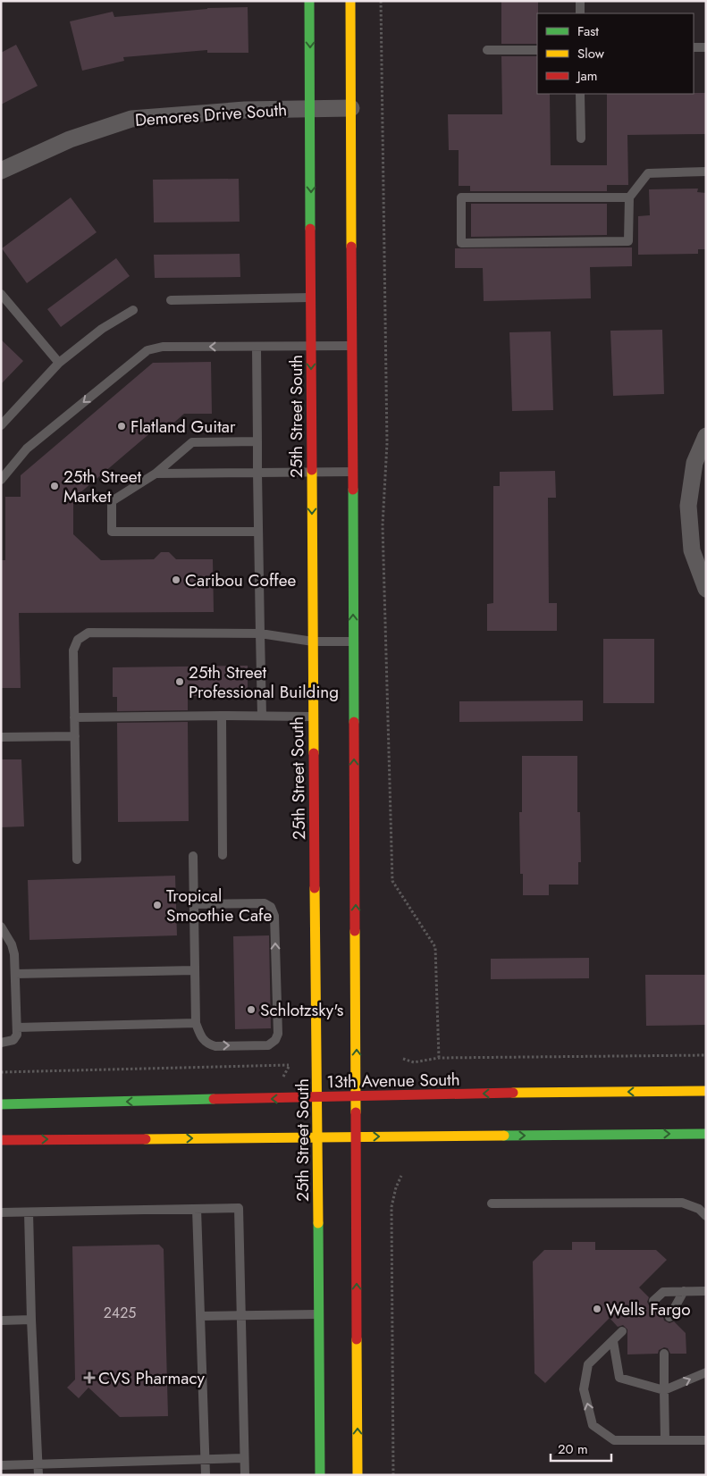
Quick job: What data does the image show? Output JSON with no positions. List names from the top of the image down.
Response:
{
  "streets": {
    "main road": ["25th Street South", "13th Avenue South"],
    "street": ["Demores Drive South"]
  },
  "crossings": [
    ["Demores Drive South", "25th Street South"],
    ["25th Street South", "13th Avenue South"]
  ],
  "places": {
    "other": [
      "Flatland Guitar",
      "25th Street Market",
      "Caribou Coffee",
      "25th Street Professional Building",
      "Tropical Smoothie Cafe",
      "Schlotzsky's",
      "Wells Fargo"
    ],
    "health": ["CVS Pharmacy"]
  },
  "house_numbers": ["2425"],
  "legend": ["Fast", "Slow", "Jam"],
  "scale_bar": "20 m"
}
